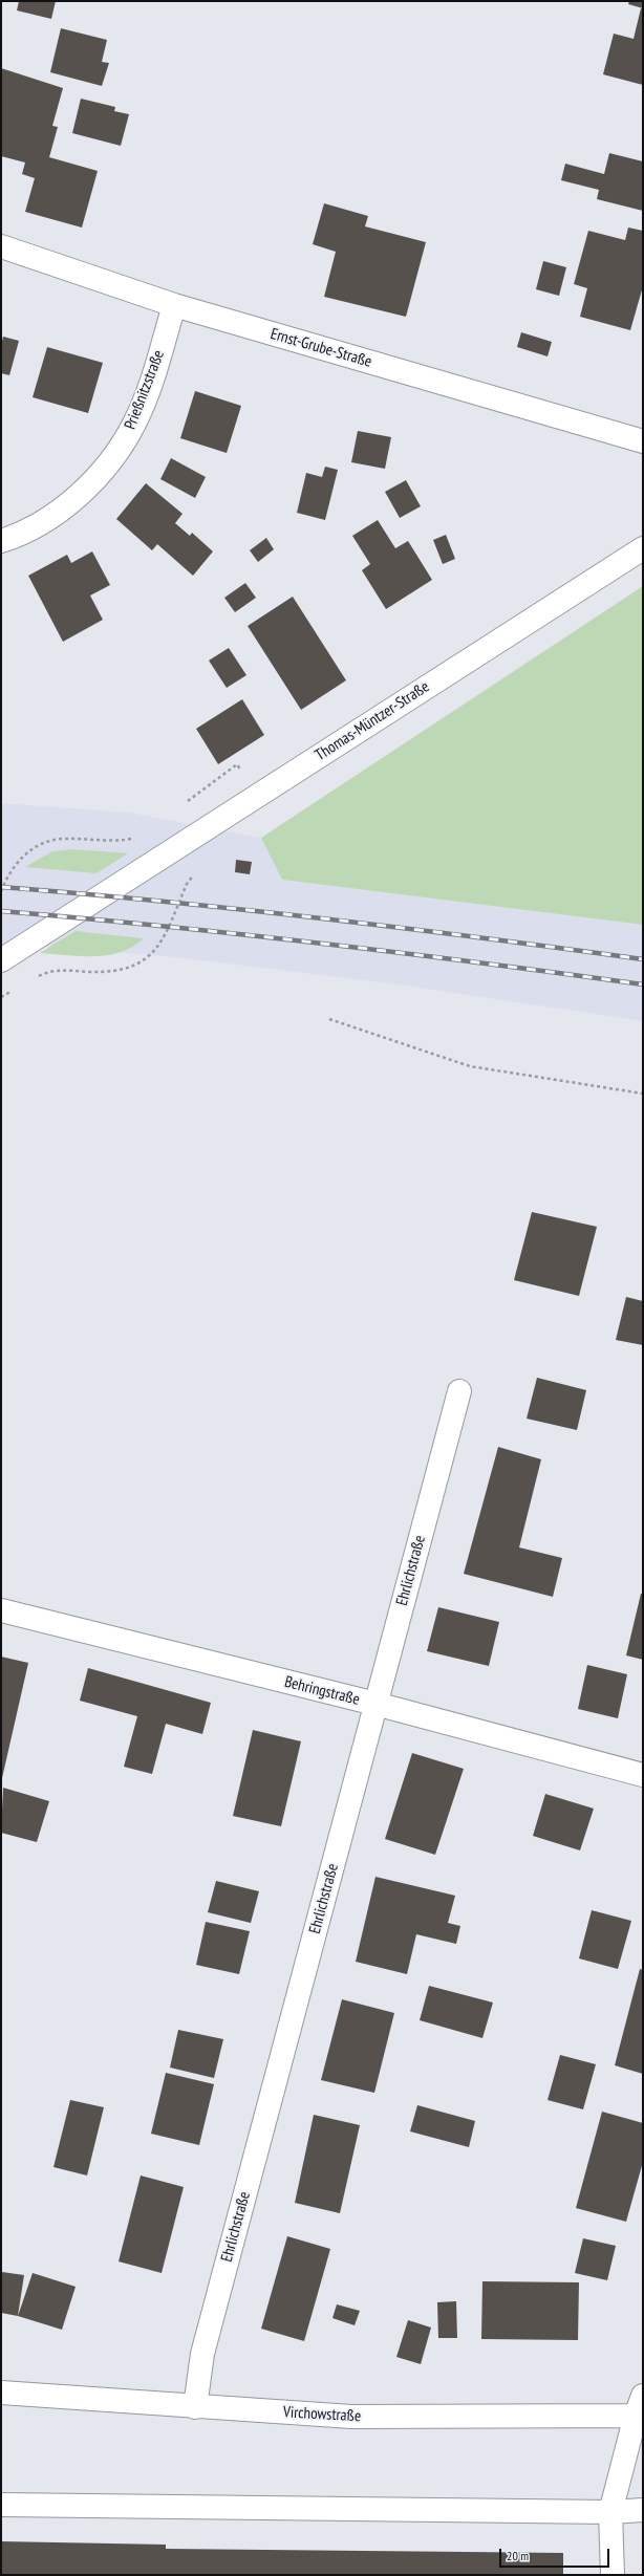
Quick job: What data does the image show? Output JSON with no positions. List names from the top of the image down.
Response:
{
  "streets": {
    "street": [
      "Ernst-Grube-Straße",
      "Prießnitzstraße",
      "Thomas-Müntzer-Straße",
      "Ehrlichstraße",
      "Behringstraße",
      "Virchowstraße"
    ]
  },
  "crossings": [
    ["Ernst-Grube-Straße", "Prießnitzstraße"],
    ["Ehrlichstraße", "Behringstraße"],
    ["Ehrlichstraße", "Virchowstraße"]
  ],
  "scale_bar": "20 m"
}
